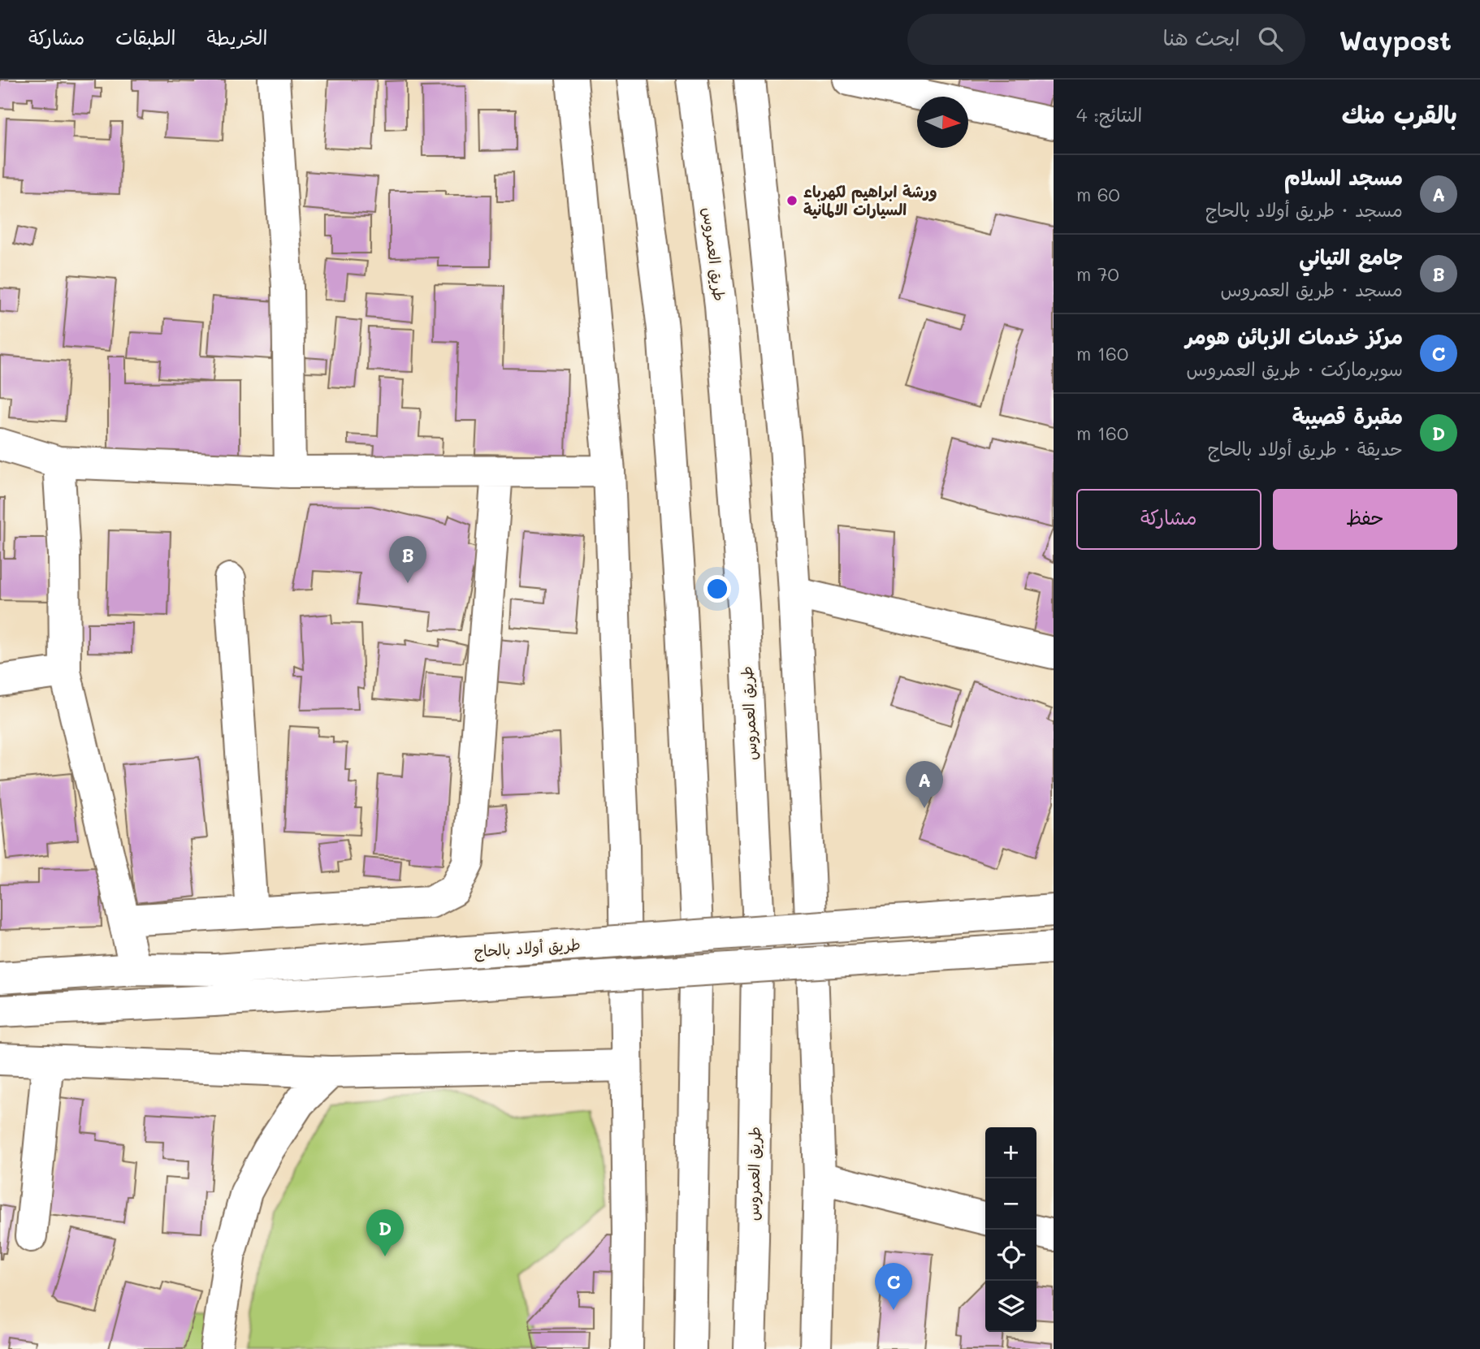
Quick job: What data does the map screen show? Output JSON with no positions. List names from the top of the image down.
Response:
{
  "streets": {
    "street": ["طريق العمروس", "طريق أولاد بالحاج"]
  },
  "places": ["ورشة ابراهيم لكهرباء السيارات الالمانية"],
  "north": "right",
  "page": {
    "header": "Waypost",
    "search": "ابحث هنا",
    "nav": ["الخريطة", "الطبقات", "مشاركة"],
    "heading": ["بالقرب منك", "النتائج: 4"],
    "list": [
      {
        "mark": "A",
        "name": "مسجد السلام",
        "note": "مسجد · طريق أولاد بالحاج",
        "value": "60 m"
      },
      {
        "mark": "B",
        "name": "جامع التياني",
        "note": "مسجد · طريق العمروس",
        "value": "70 m"
      },
      {
        "mark": "C",
        "name": "مركز خدمات الزبائن هومر",
        "note": "سوبرماركت · طريق العمروس",
        "value": "160 m"
      },
      {
        "mark": "D",
        "name": "مقبرة قصيبة",
        "note": "حديقة · طريق أولاد بالحاج",
        "value": "160 m"
      }
    ],
    "buttons": ["حفظ", "مشاركة"],
    "pins": [
      "B",
      "A",
      "D",
      "C"
    ],
    "map_buttons": ["+", "−"]
  }
}
